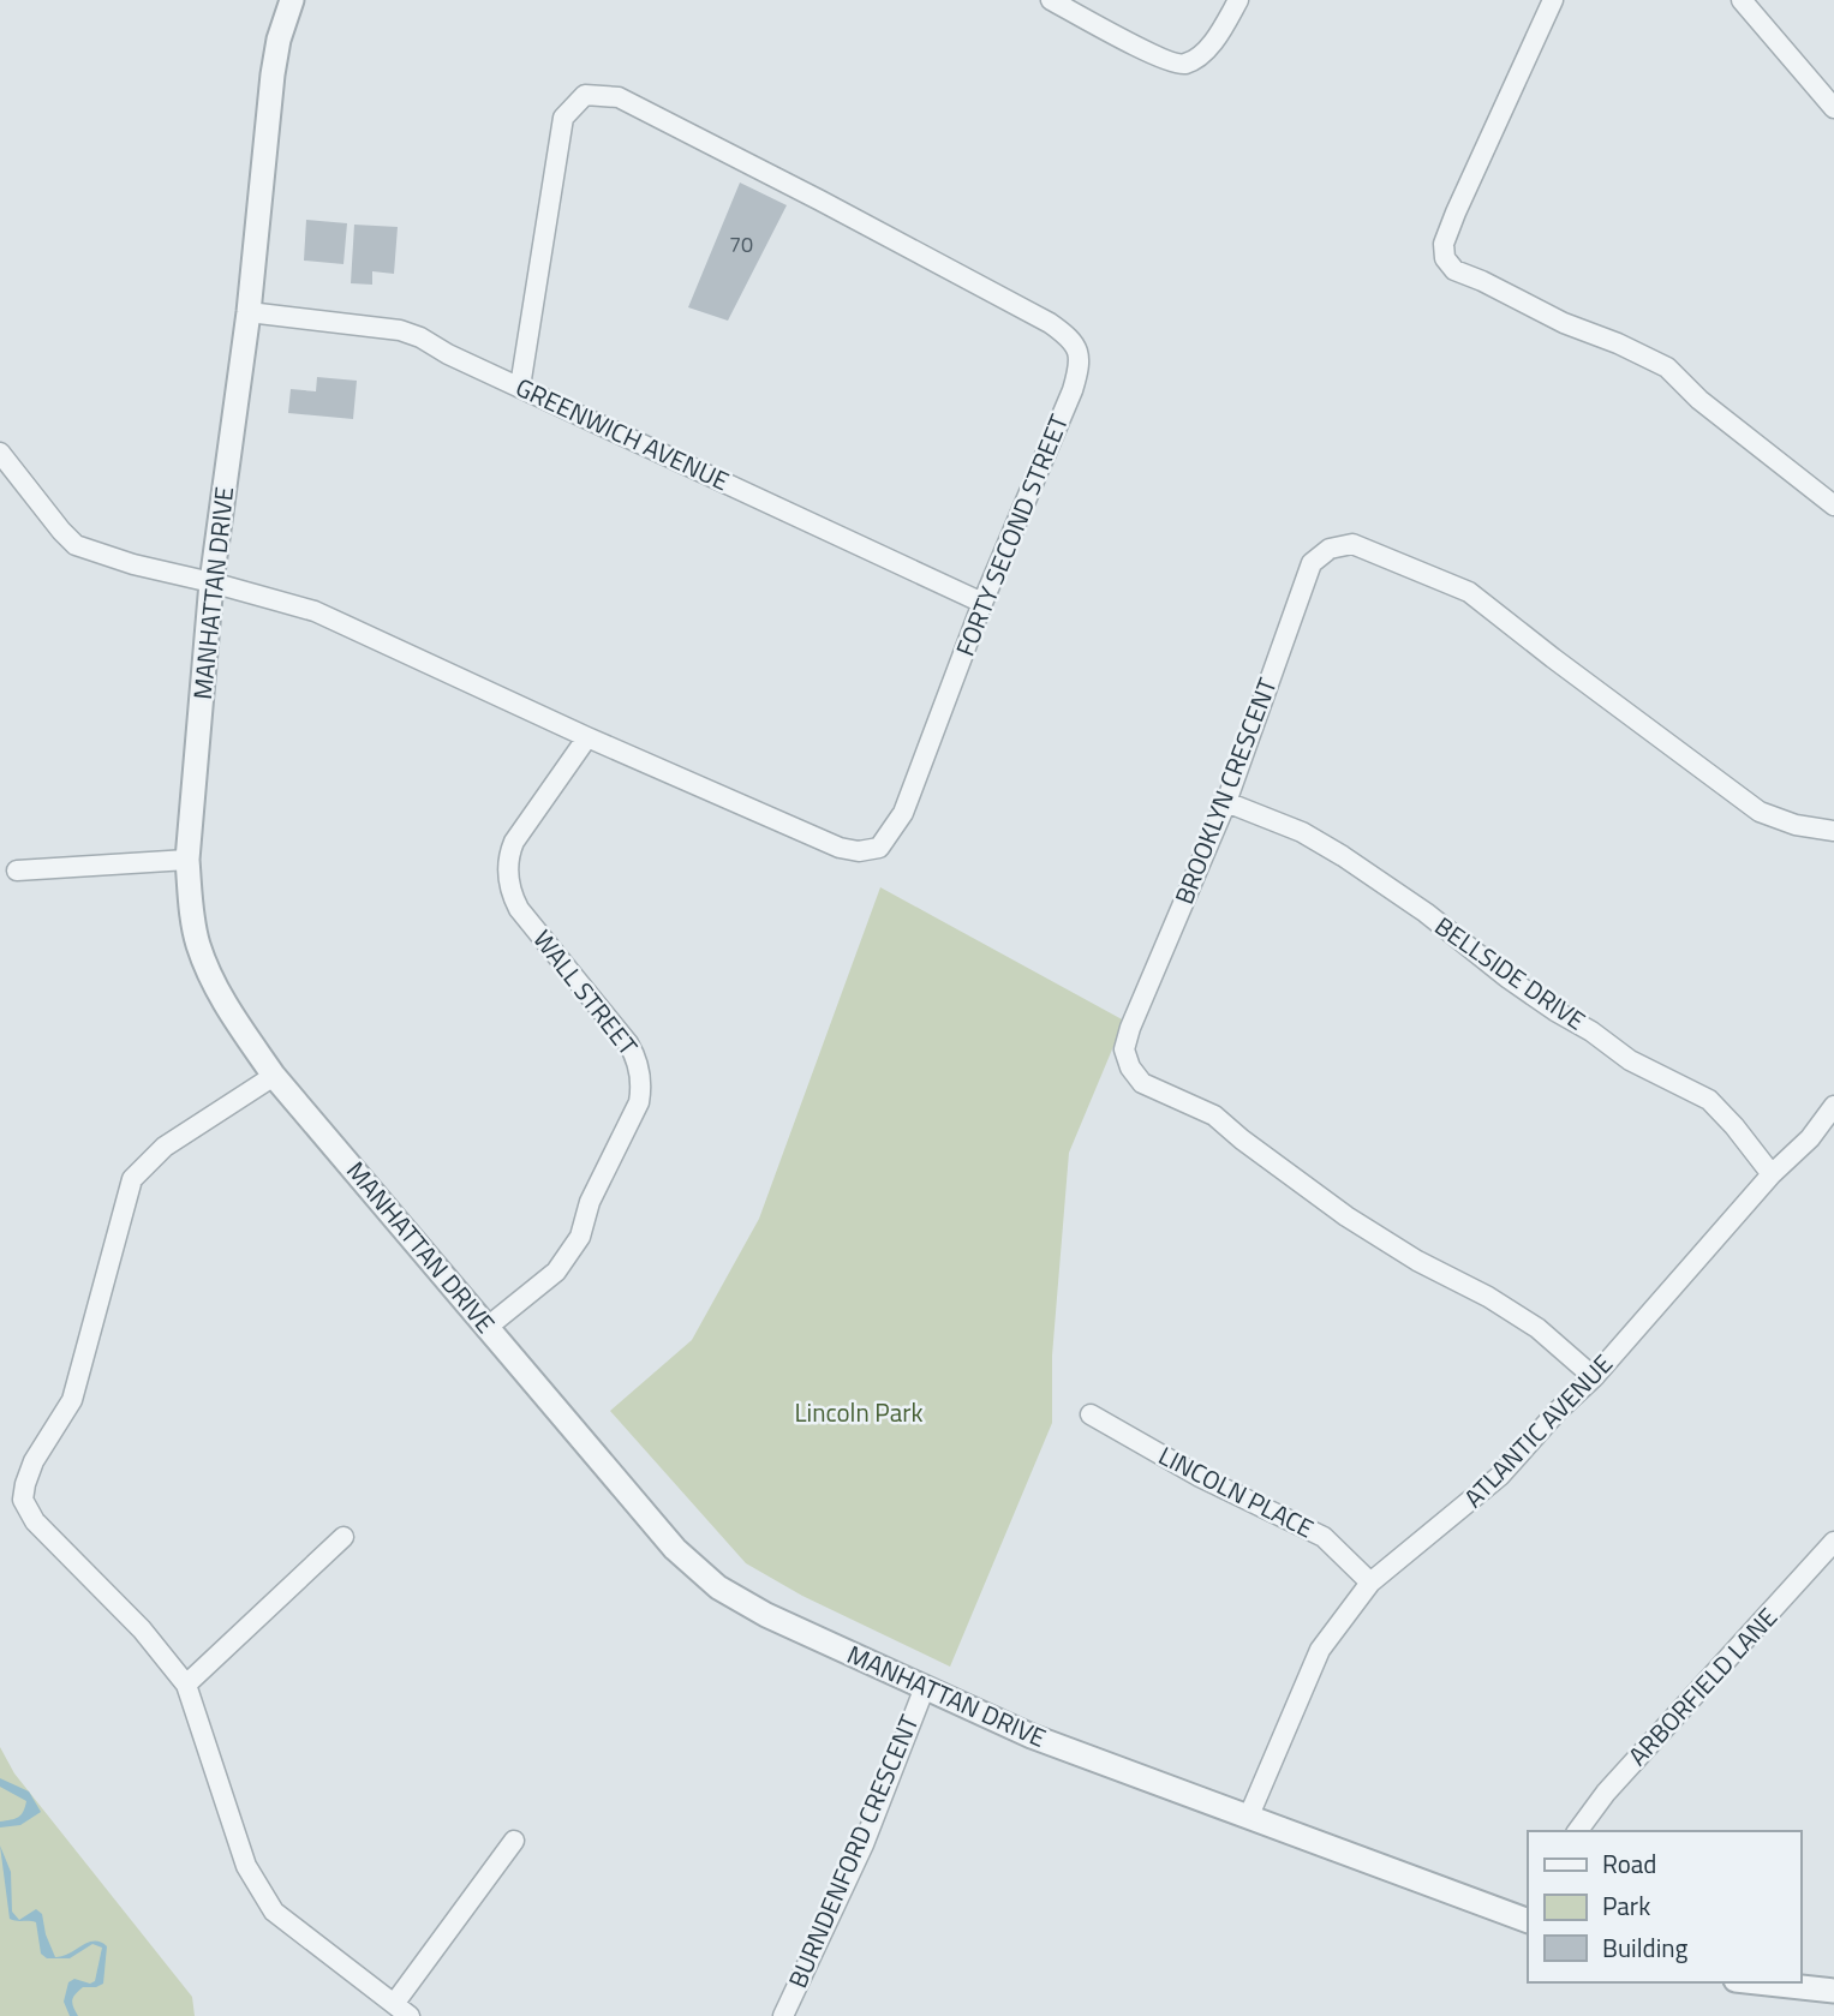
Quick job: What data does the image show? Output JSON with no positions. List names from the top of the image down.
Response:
{
  "streets": {
    "street": [
      "GREENWICH AVENUE",
      "FORTY SECOND STREET",
      "MANHATTAN DRIVE",
      "BROOKLYN CRESCENT",
      "BELLSIDE DRIVE",
      "WALL STREET",
      "ATLANTIC AVENUE",
      "LINCOLN PLACE",
      "ARBORFIELD LANE",
      "BURNDENFORD CRESCENT"
    ]
  },
  "crossings": [
    ["GREENWICH AVENUE", "FORTY SECOND STREET"],
    ["GREENWICH AVENUE", "MANHATTAN DRIVE"],
    ["FORTY SECOND STREET", "MANHATTAN DRIVE"],
    ["FORTY SECOND STREET", "WALL STREET"],
    ["MANHATTAN DRIVE", "WALL STREET"],
    ["MANHATTAN DRIVE", "ATLANTIC AVENUE"],
    ["MANHATTAN DRIVE", "BURNDENFORD CRESCENT"],
    ["BROOKLYN CRESCENT", "BELLSIDE DRIVE"],
    ["BROOKLYN CRESCENT", "ATLANTIC AVENUE"],
    ["BELLSIDE DRIVE", "ATLANTIC AVENUE"],
    ["ATLANTIC AVENUE", "LINCOLN PLACE"]
  ],
  "parks": ["Lincoln Park"],
  "house_numbers": ["70"],
  "legend": ["Road", "Park", "Building"]
}
